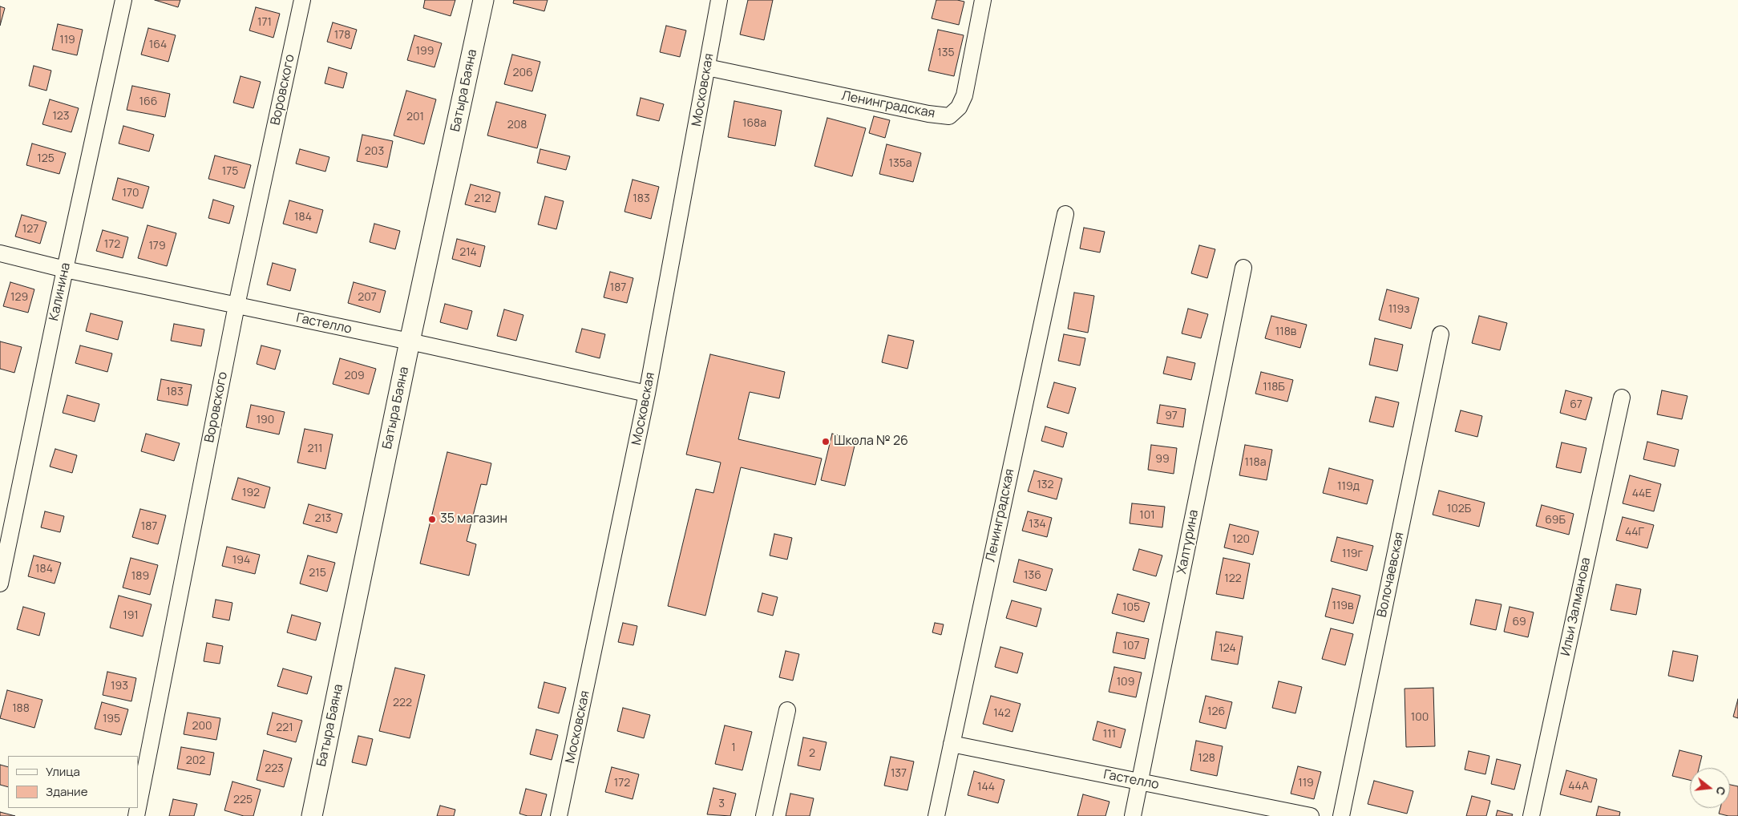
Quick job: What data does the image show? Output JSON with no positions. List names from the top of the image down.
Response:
{
  "streets": {
    "street": [
      "Воровского",
      "Московская",
      "Батыра Баяна",
      "Ленинградская",
      "Калинина",
      "Гастелло",
      "Халтурина",
      "Волочаевская",
      "Ильи Залманова"
    ]
  },
  "crossings": [
    ["Воровского", "Гастелло"],
    ["Московская", "Ленинградская"],
    ["Московская", "Гастелло"],
    ["Батыра Баяна", "Гастелло"],
    ["Ленинградская", "Гастелло"],
    ["Калинина", "Гастелло"],
    ["Гастелло", "Халтурина"]
  ],
  "places": ["Школа № 26", "35 магазин"],
  "house_numbers": [
    "171",
    "178",
    "119",
    "164",
    "199",
    "135",
    "206",
    "166",
    "123",
    "201",
    "168а",
    "208",
    "203",
    "125",
    "135а",
    "175",
    "170",
    "212",
    "183",
    "184",
    "127",
    "172",
    "179",
    "214",
    "187",
    "129",
    "207",
    "119з",
    "118в",
    "209",
    "118Б",
    "183",
    "67",
    "97",
    "190",
    "211",
    "99",
    "118а",
    "132",
    "119д",
    "192",
    "44Е",
    "102Б",
    "101",
    "213",
    "69Б",
    "134",
    "187",
    "44Г",
    "120",
    "119г",
    "194",
    "184",
    "215",
    "136",
    "189",
    "122",
    "119в",
    "105",
    "191",
    "69",
    "107",
    "124",
    "109",
    "193",
    "222",
    "188",
    "126",
    "142",
    "100",
    "195",
    "200",
    "221",
    "111",
    "1",
    "2",
    "128",
    "202",
    "223",
    "137",
    "172",
    "119",
    "44А",
    "144",
    "225",
    "3"
  ],
  "legend": ["Улица", "Здание"],
  "north": "right"
}
